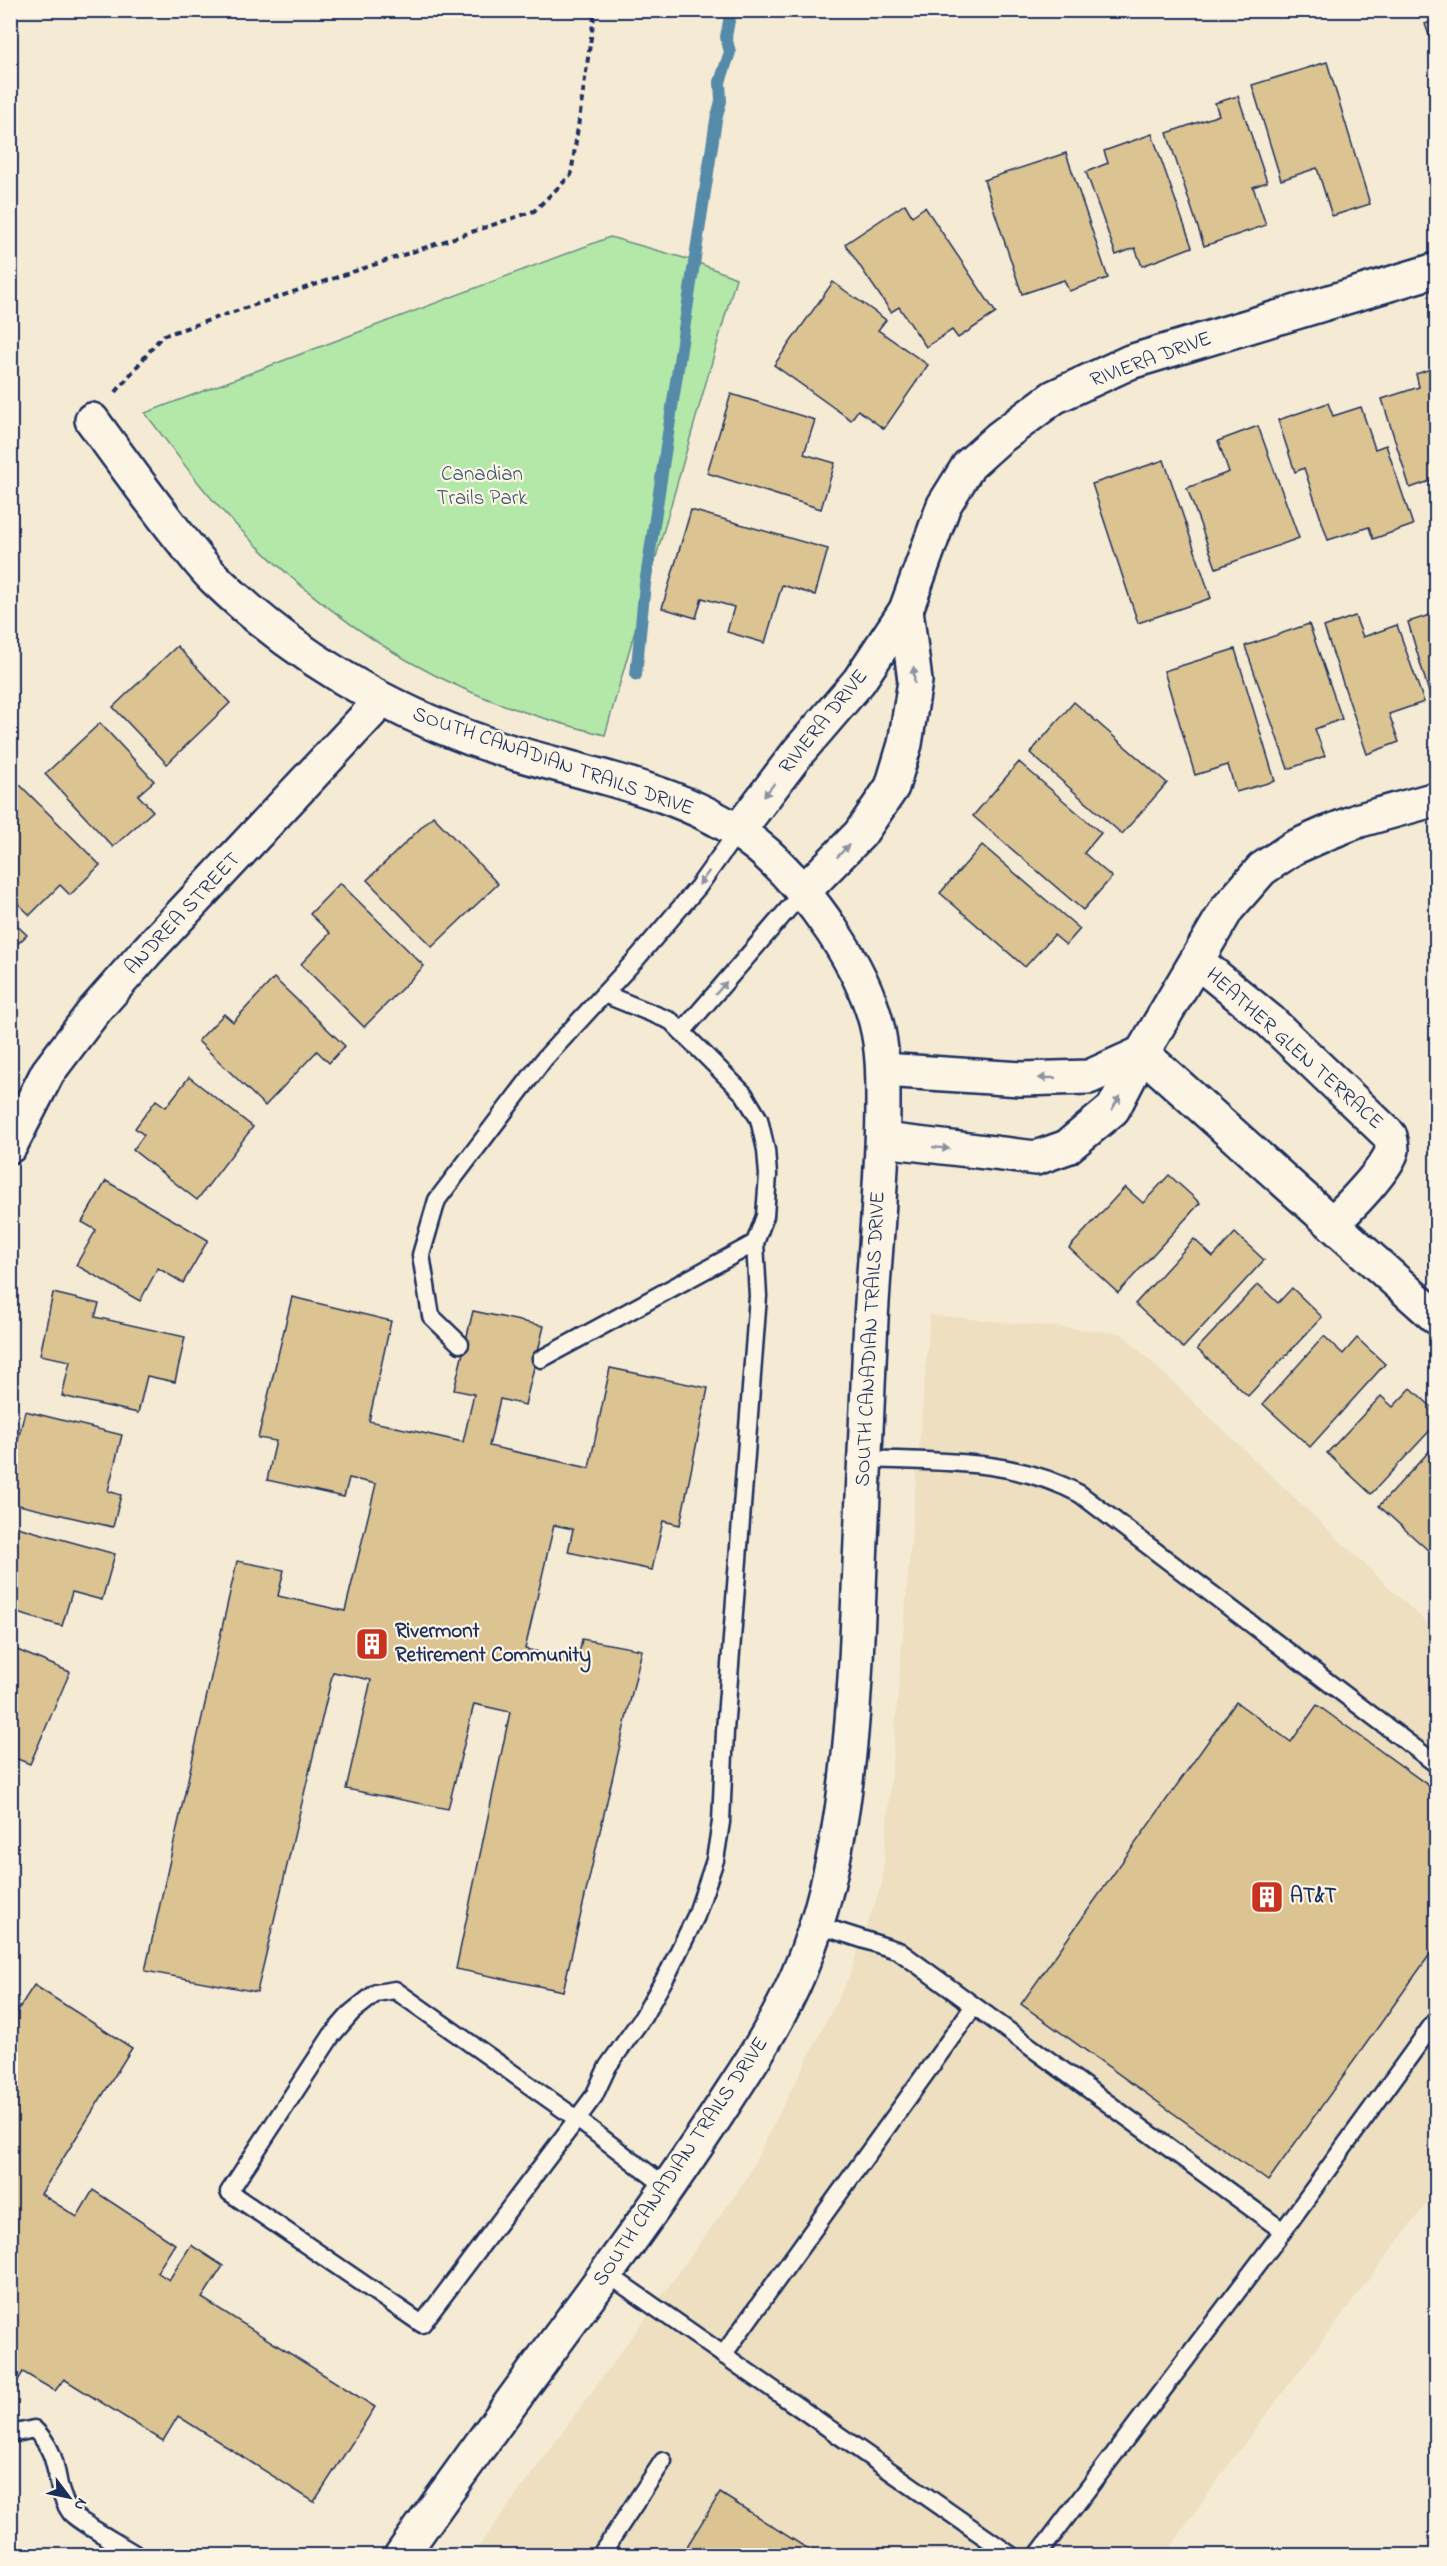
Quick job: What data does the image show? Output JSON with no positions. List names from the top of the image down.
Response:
{
  "streets": {
    "street": [
      "RIVIERA DRIVE",
      "SOUTH CANADIAN TRAILS DRIVE",
      "ANDREA STREET",
      "HEATHER GLEN TERRACE"
    ]
  },
  "crossings": [
    ["RIVIERA DRIVE", "SOUTH CANADIAN TRAILS DRIVE"],
    ["SOUTH CANADIAN TRAILS DRIVE", "ANDREA STREET"]
  ],
  "parks": ["Canadian Trails Park"],
  "places": {
    "building": ["Rivermont Retirement Community", "AT&T"]
  },
  "north": "bottom right"
}
